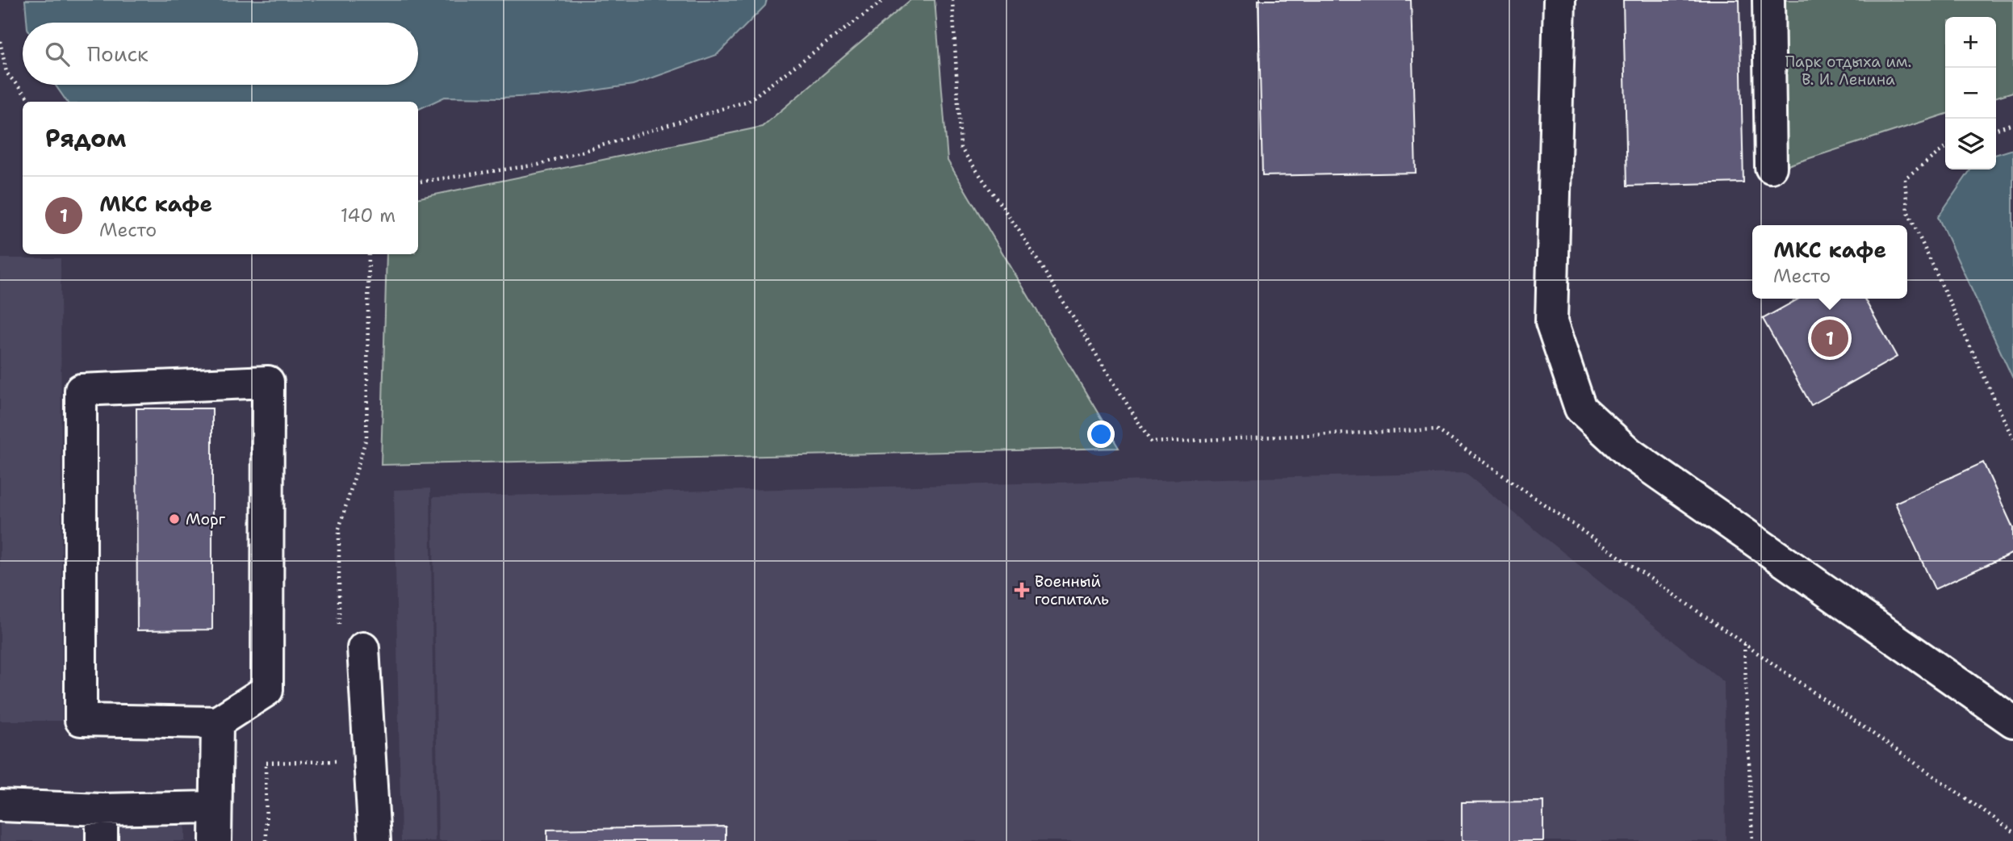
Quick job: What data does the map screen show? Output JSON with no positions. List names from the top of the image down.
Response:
{
  "parks": ["Парк отдыха им. В. И. Ленина"],
  "places": {
    "other": ["Морг"],
    "health": ["Военный госпиталь"]
  },
  "page": {
    "map_buttons": ["+", "−"],
    "search": "Поиск",
    "heading": "Рядом",
    "list": [
      {
        "mark": "1",
        "name": "МКС кафе",
        "note": "Место",
        "value": "140 m"
      }
    ],
    "popup": ["МКС кафе", "Место"],
    "pins": "1"
  }
}
